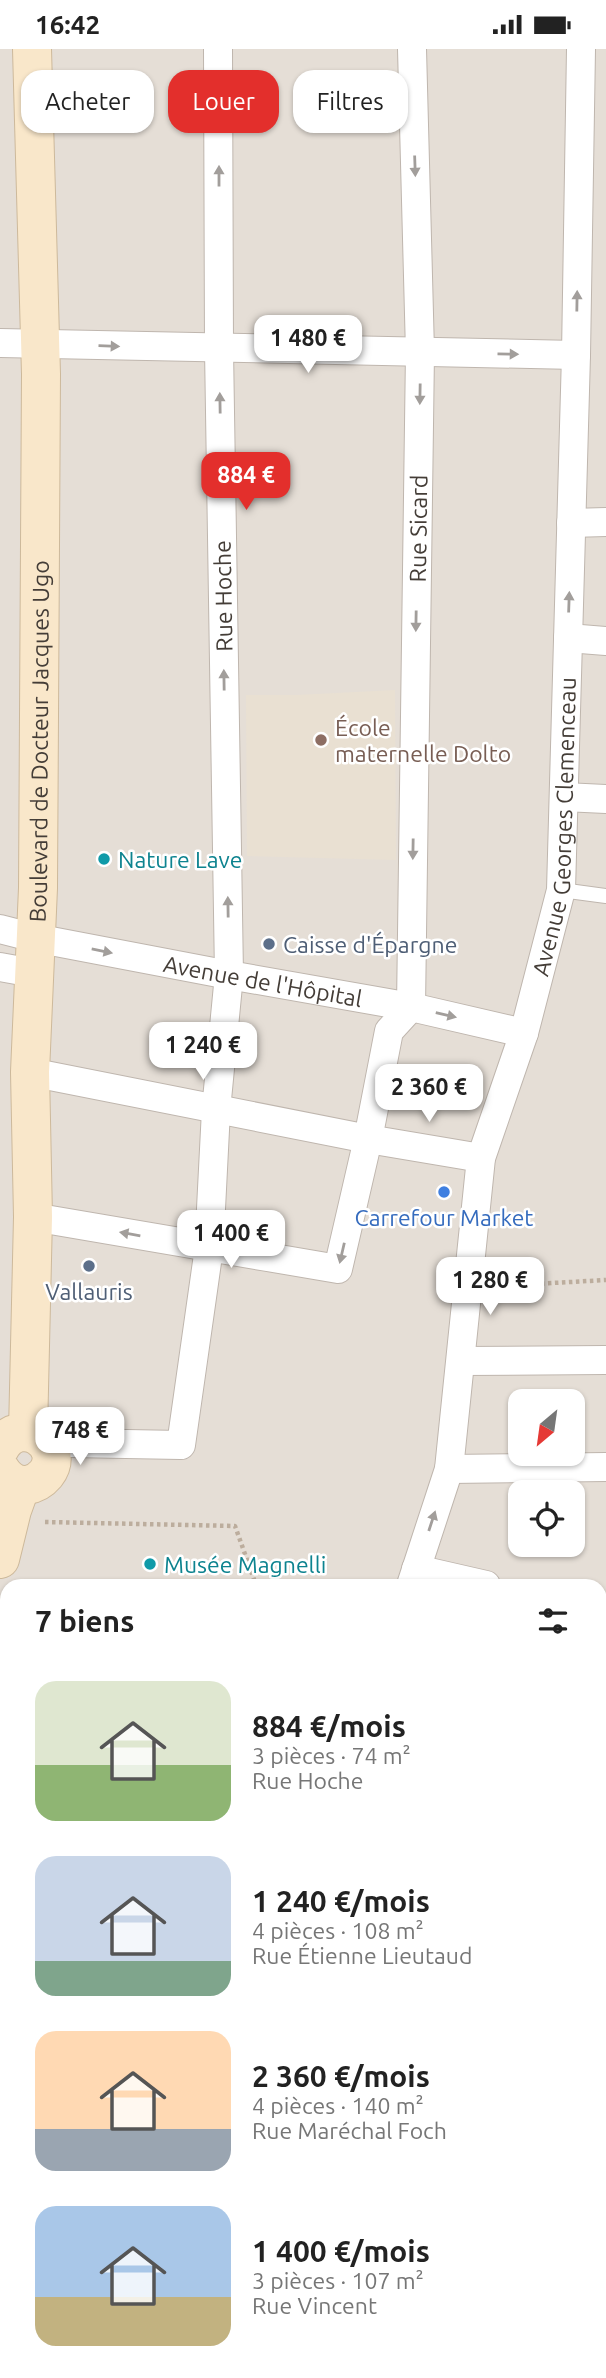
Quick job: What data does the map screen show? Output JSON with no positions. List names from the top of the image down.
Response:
{
  "streets": {
    "main road": ["Boulevard de Docteur Jacques Ugo"],
    "street": [
      "Rue Sicard",
      "Rue Hoche",
      "Avenue Georges Clemenceau",
      "Avenue de l'Hôpital"
    ]
  },
  "crossings": [
    ["Rue Sicard", "Avenue de l'Hôpital"],
    ["Rue Hoche", "Avenue de l'Hôpital"],
    ["Boulevard de Docteur Jacques Ugo", "Avenue de l'Hôpital"],
    ["Avenue Georges Clemenceau", "Avenue de l'Hôpital"]
  ],
  "one_way": ["Rue Sicard", "Rue Hoche"],
  "places": [
    "École maternelle Dolto",
    "Nature Lave",
    "Caisse d'Épargne",
    "Carrefour Market",
    "Vallauris",
    "Musée Magnelli"
  ],
  "north": "bottom left",
  "page": {
    "status": "16:42",
    "chip": ["Acheter", "Louer", "Filtres"],
    "price": [
      "1 480 €",
      "884 €",
      "1 240 €",
      "2 360 €",
      "1 400 €",
      "1 280 €",
      "748 €"
    ],
    "heading": "7 biens",
    "list": [
      {
        "name": "884 €/mois",
        "note": "3 pièces · 74 m² · Rue Hoche"
      },
      {
        "name": "1 240 €/mois",
        "note": "4 pièces · 108 m² · Rue Étienne Lieutaud"
      },
      {
        "name": "2 360 €/mois",
        "note": "4 pièces · 140 m² · Rue Maréchal Foch"
      },
      {
        "name": "1 400 €/mois",
        "note": "3 pièces · 107 m² · Rue Vincent"
      }
    ]
  }
}
